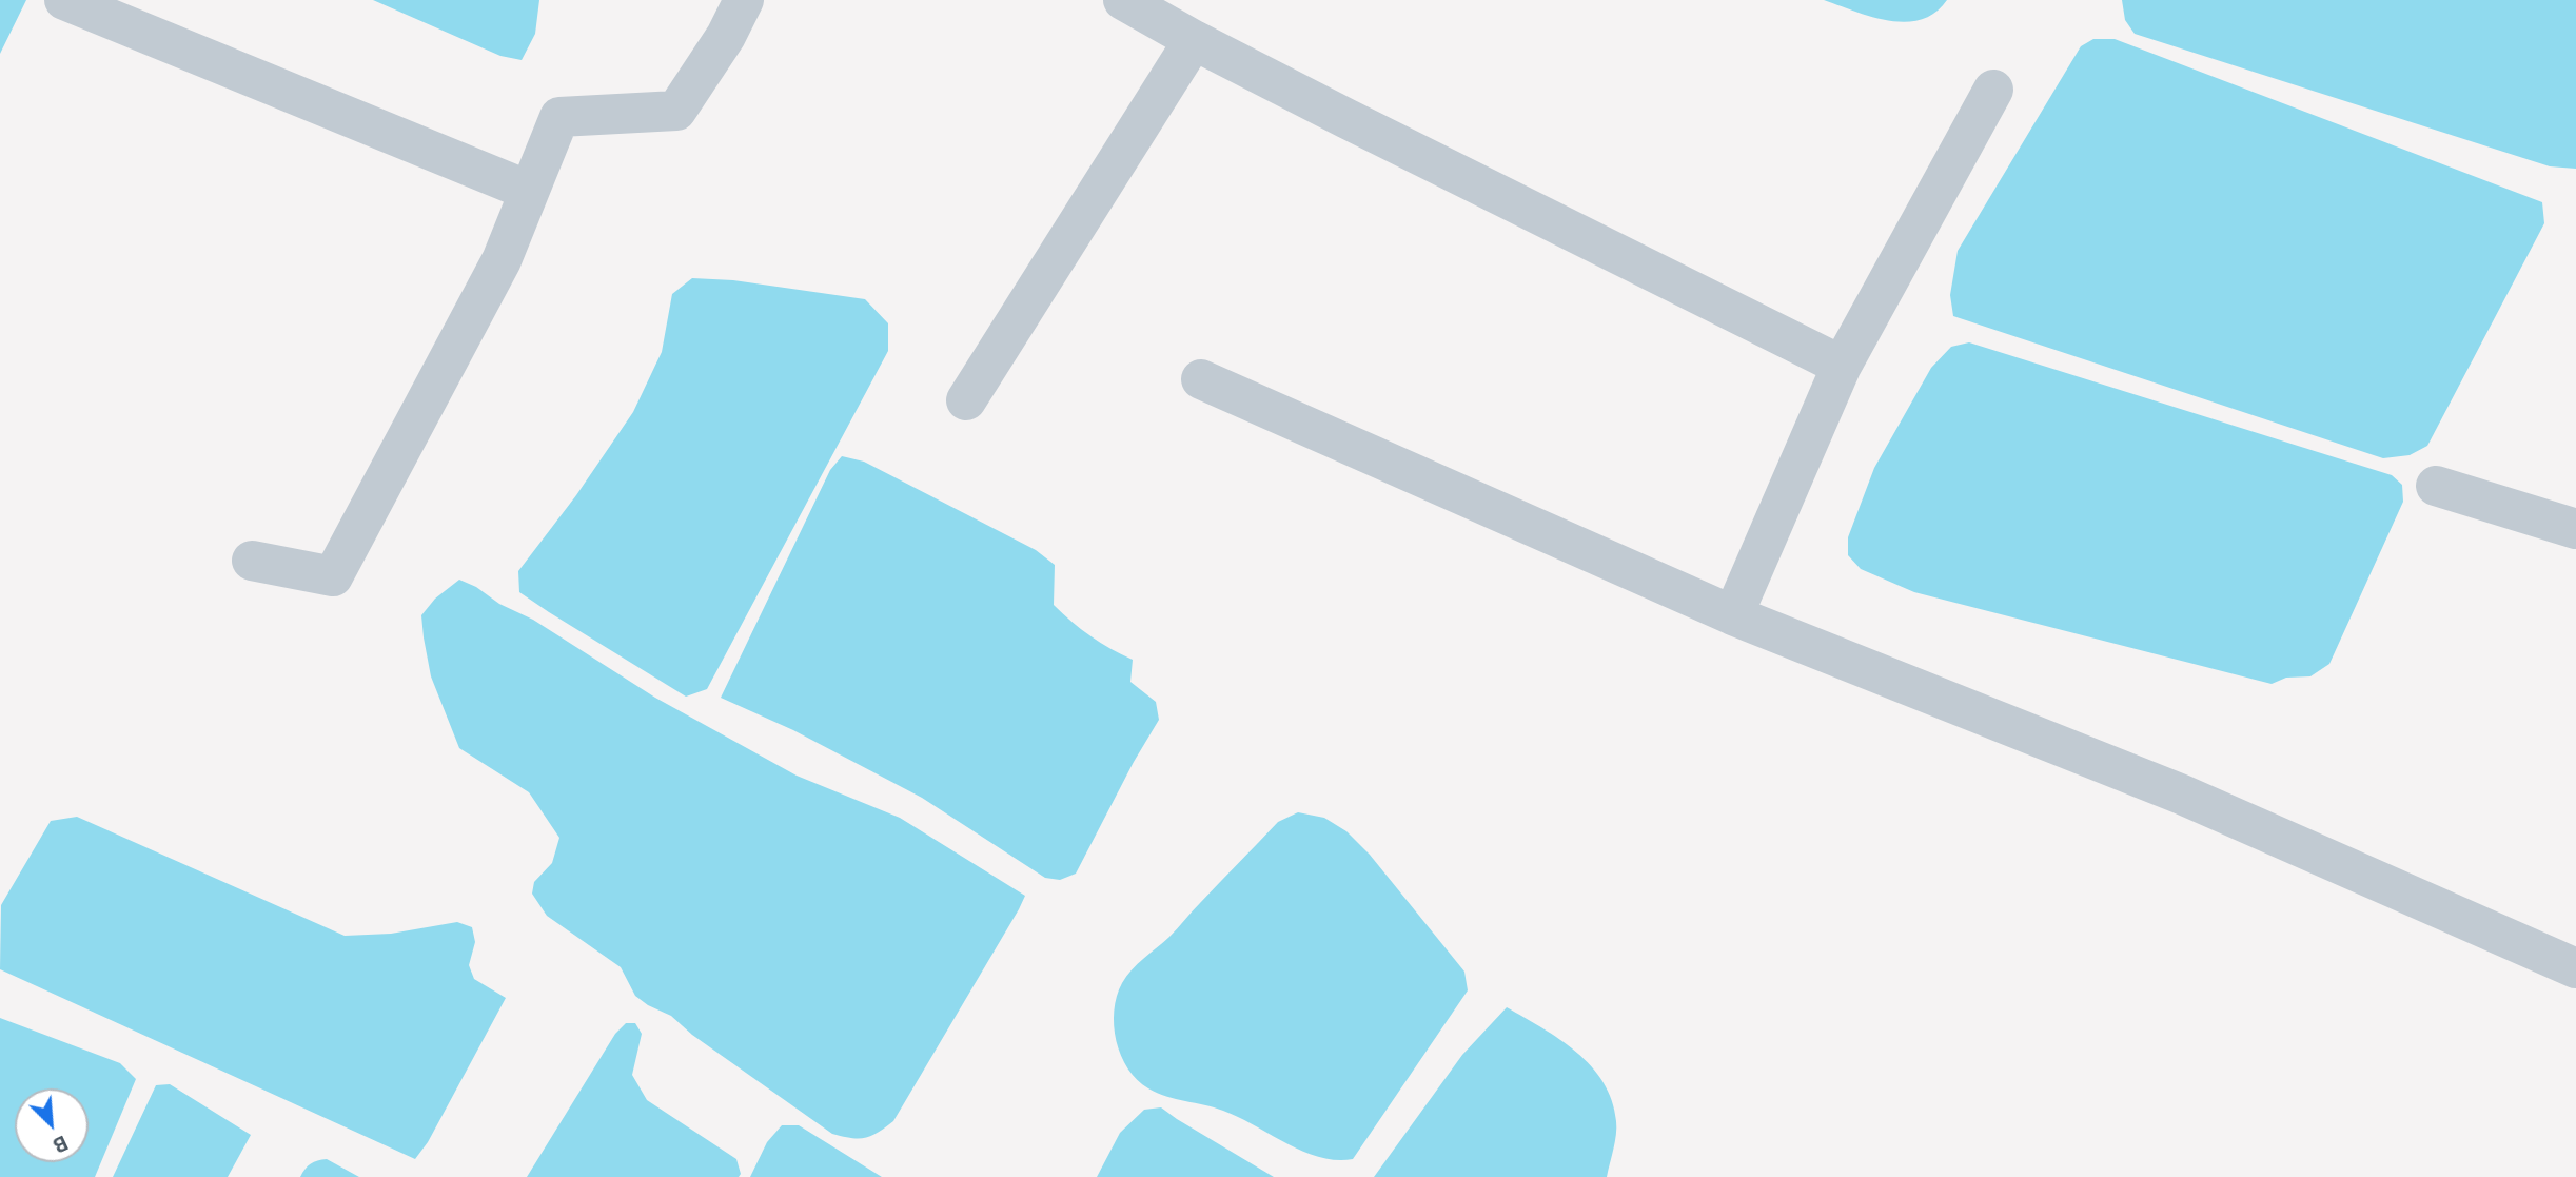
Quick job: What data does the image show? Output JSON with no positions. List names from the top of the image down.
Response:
{
  "north": "bottom right"
}
